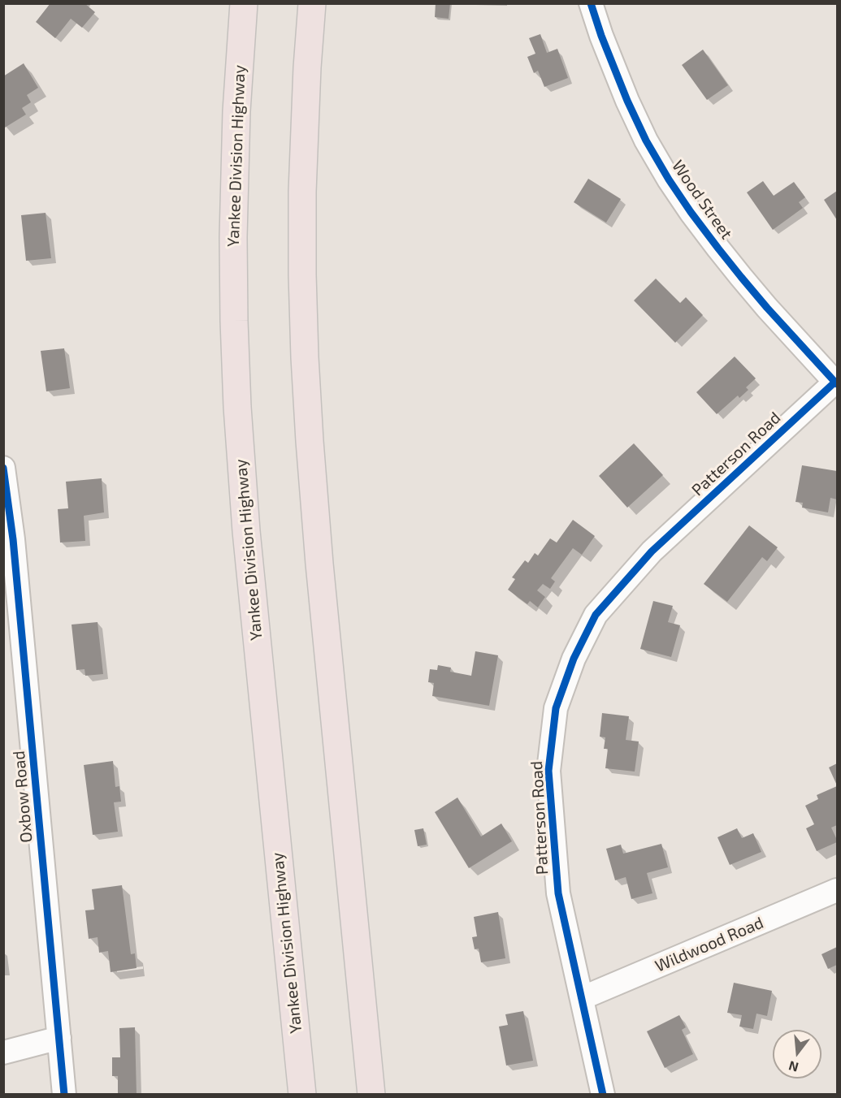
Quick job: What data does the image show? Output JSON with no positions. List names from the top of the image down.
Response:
{
  "streets": {
    "highway": ["Yankee Division Highway"],
    "street": [
      "Wood Street",
      "Patterson Road",
      "Oxbow Road",
      "Wildwood Road"
    ]
  },
  "crossings": [
    ["Wood Street", "Patterson Road"],
    ["Patterson Road", "Wildwood Road"]
  ],
  "north": "bottom"
}
